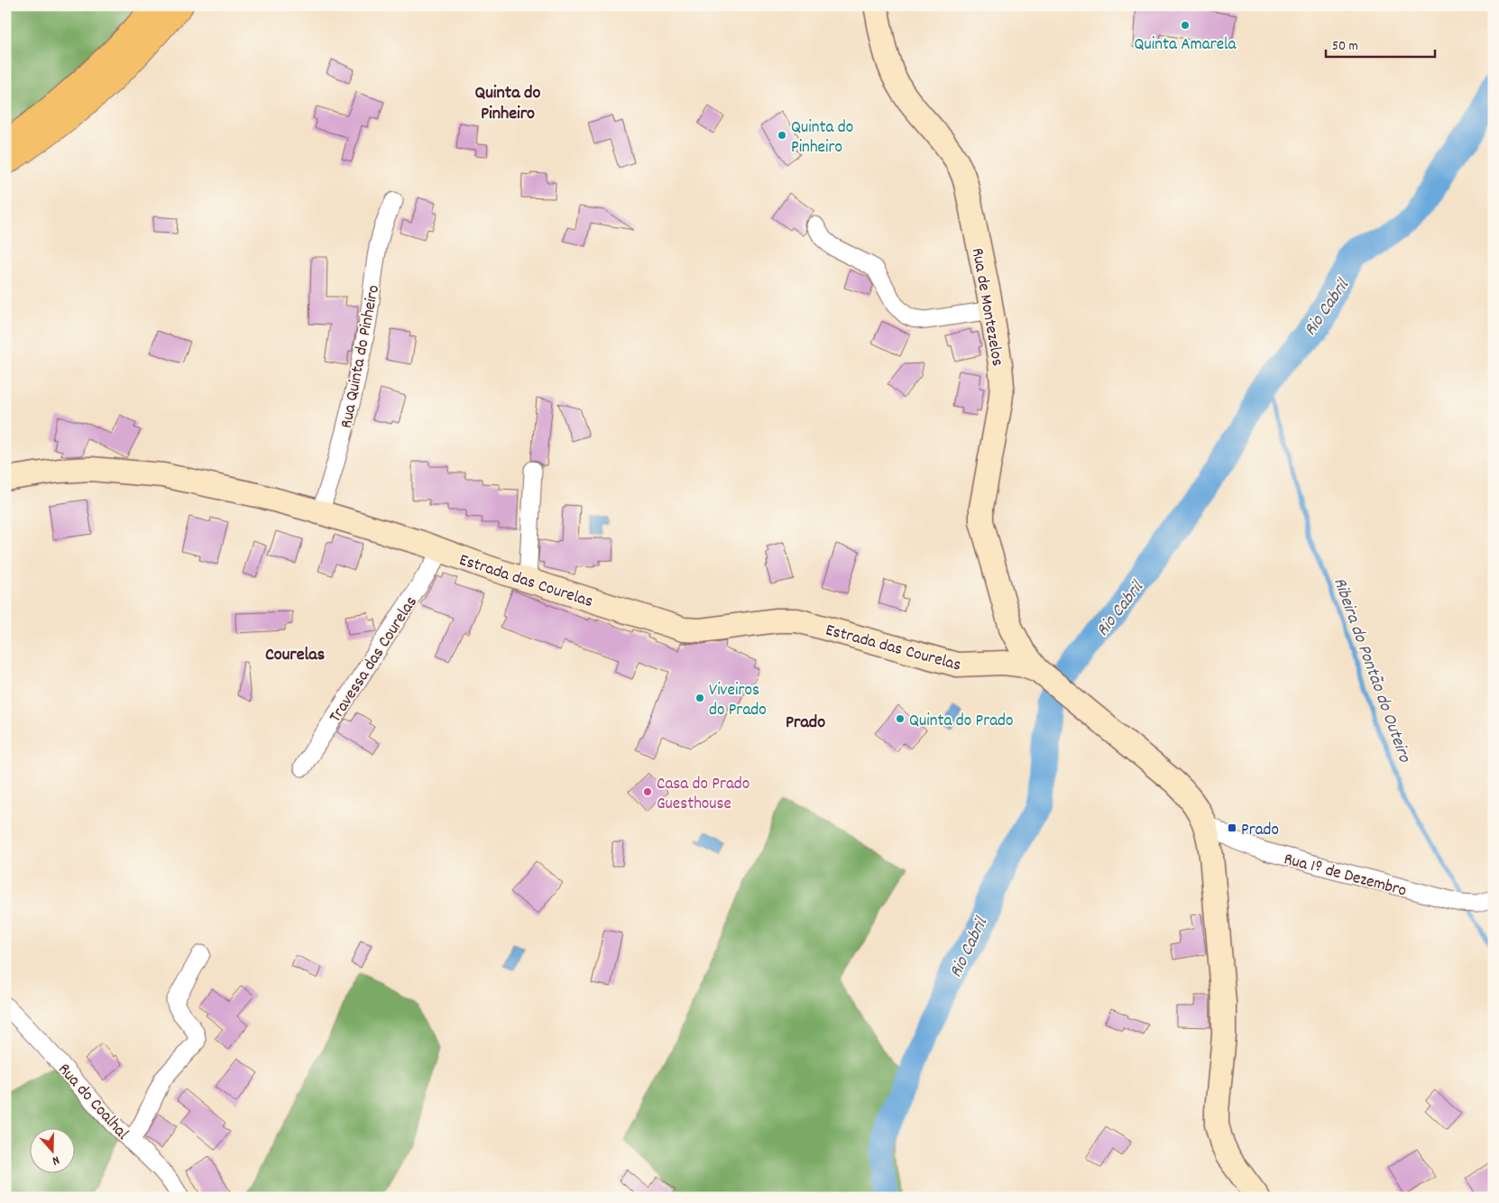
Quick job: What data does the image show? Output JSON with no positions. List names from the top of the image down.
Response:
{
  "streets": {
    "main road": ["Rua de Montezelos", "Estrada das Courelas"],
    "street": [
      "Rua Quinta do Pinheiro",
      "Travessa das Courelas",
      "Rua 1º de Dezembro",
      "Rua do Coalhal"
    ]
  },
  "crossings": [
    ["Rua de Montezelos", "Estrada das Courelas"],
    ["Rua Quinta do Pinheiro", "Estrada das Courelas"],
    ["Estrada das Courelas", "Travessa das Courelas"],
    ["Estrada das Courelas", "Rua 1º de Dezembro"]
  ],
  "districts": ["Quinta do Pinheiro", "Courelas", "Prado"],
  "water": ["Rio Cabril", "Ribeira do Pontão do Outeiro"],
  "places": {
    "other": [
      "Quinta Amarela",
      "Quinta do Pinheiro",
      "Viveiros do Prado",
      "Quinta do Prado",
      "Casa do Prado Guesthouse"
    ],
    "transit": ["Prado"]
  },
  "scale_bar": "50 m",
  "north": "bottom"
}
